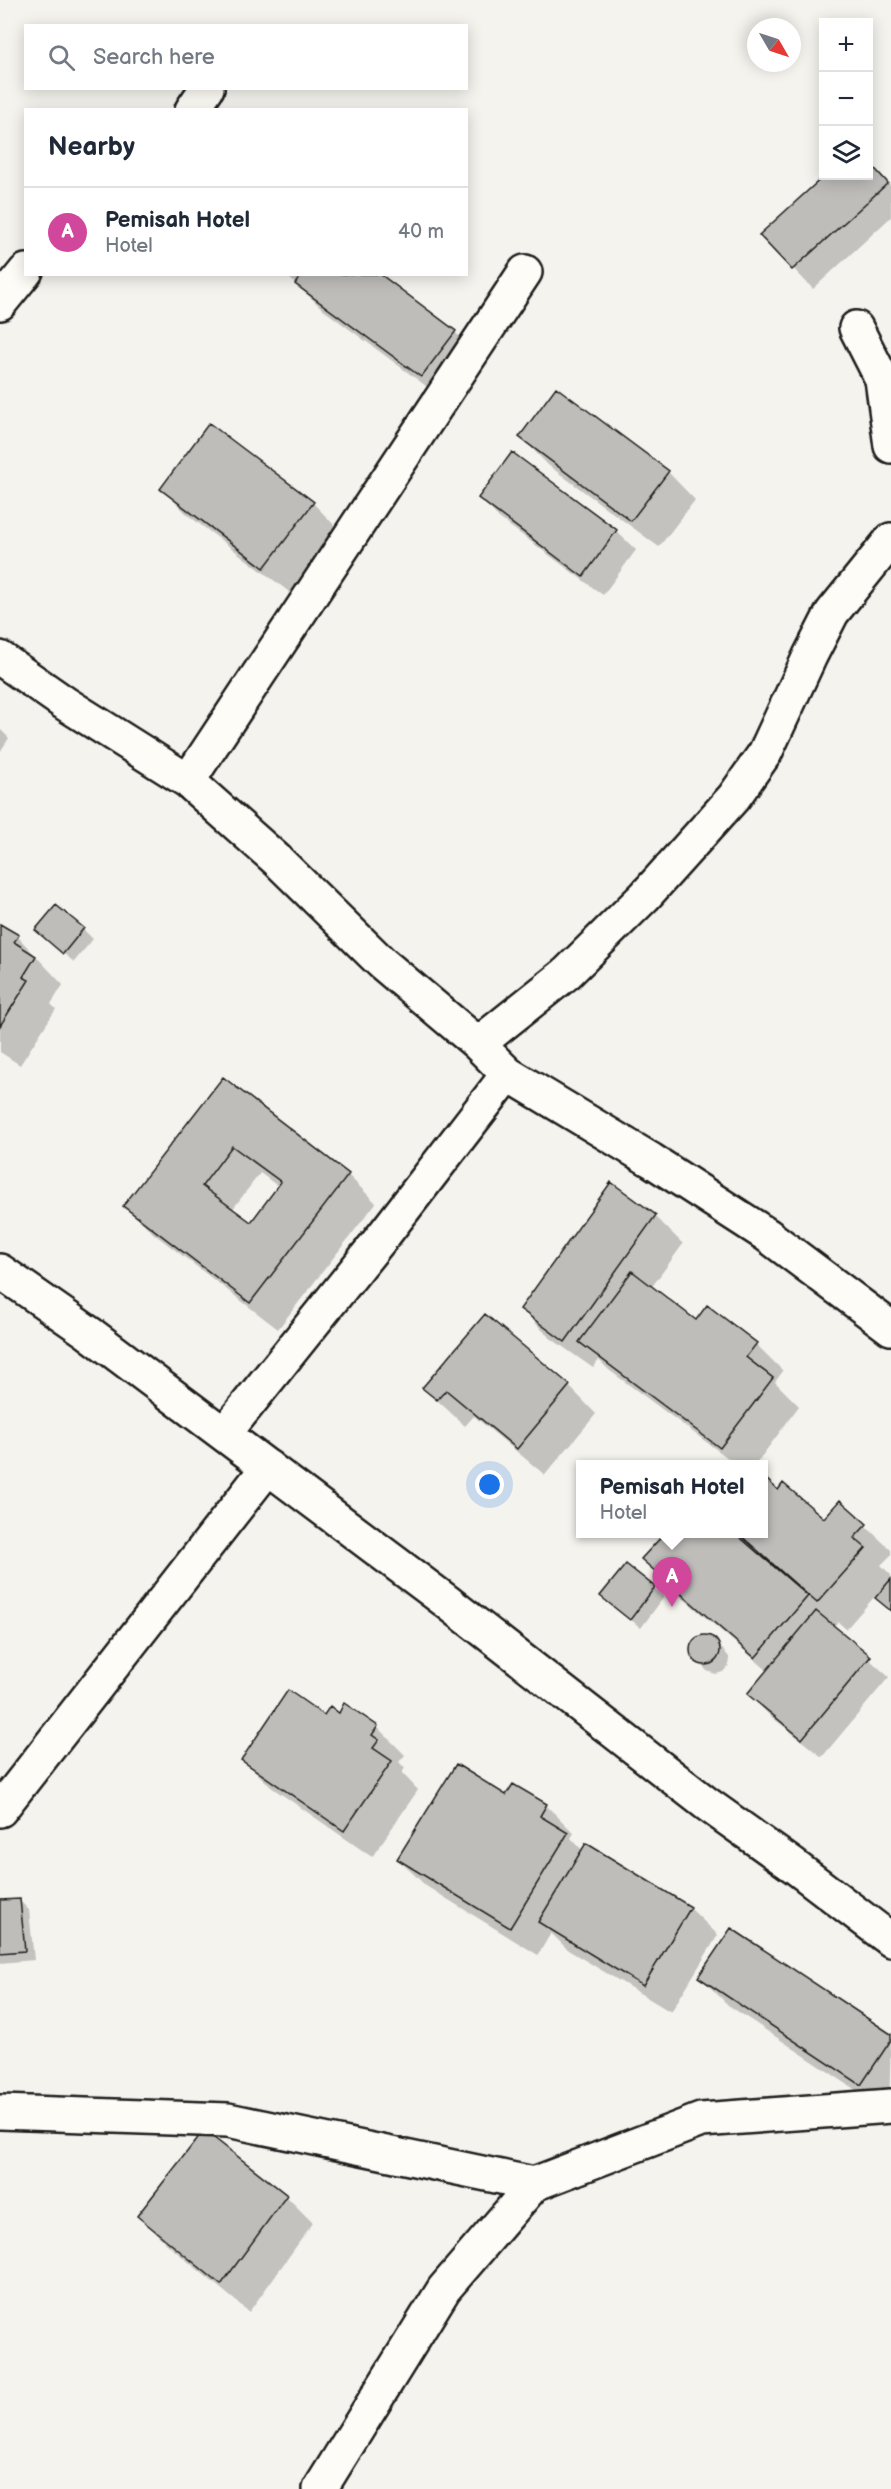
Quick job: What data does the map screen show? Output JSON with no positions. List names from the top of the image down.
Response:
{
  "north": "bottom right",
  "page": {
    "map_buttons": ["+", "−"],
    "search": "Search here",
    "heading": "Nearby",
    "list": [
      {
        "mark": "A",
        "name": "Pemisah Hotel",
        "note": "Hotel",
        "value": "40 m"
      }
    ],
    "popup": ["Pemisah Hotel", "Hotel"],
    "pins": "A"
  }
}
